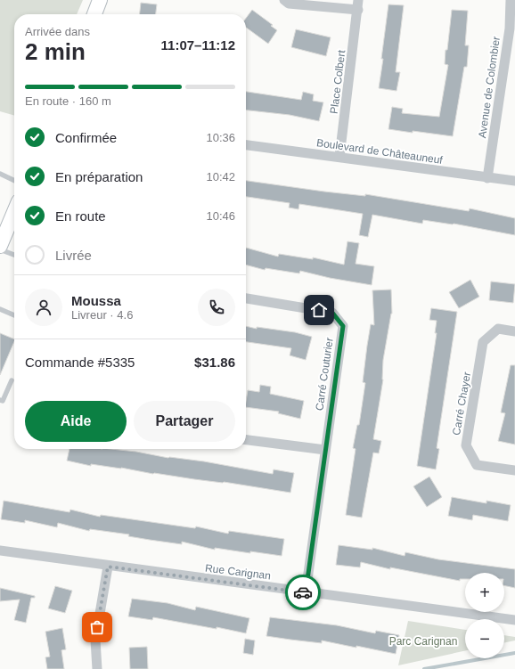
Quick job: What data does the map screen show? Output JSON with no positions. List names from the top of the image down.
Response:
{
  "streets": {
    "street": [
      "Place Colbert",
      "Avenue de Colombier",
      "Boulevard de Châteauneuf",
      "Carré Couturier",
      "Carré Chayer",
      "Rue Carignan"
    ]
  },
  "crossings": [
    ["Place Colbert", "Boulevard de Châteauneuf"],
    ["Avenue de Colombier", "Boulevard de Châteauneuf"],
    ["Carré Couturier", "Rue Carignan"]
  ],
  "parks": ["Parc Carignan"],
  "page": {
    "heading": ["2 min", "Arrivée dans", "11:07–11:12"],
    "panel": [
      "Moussa",
      "Livreur · 4.6",
      "Commande #5335",
      "$31.86"
    ],
    "bar": "En route · 160 m",
    "list": [
      ["Confirmée", "10:36"],
      ["En préparation", "10:42"],
      ["En route", "10:46"],
      "Livrée"
    ],
    "buttons": ["Aide", "Partager"],
    "map_buttons": ["+", "−"]
  }
}
